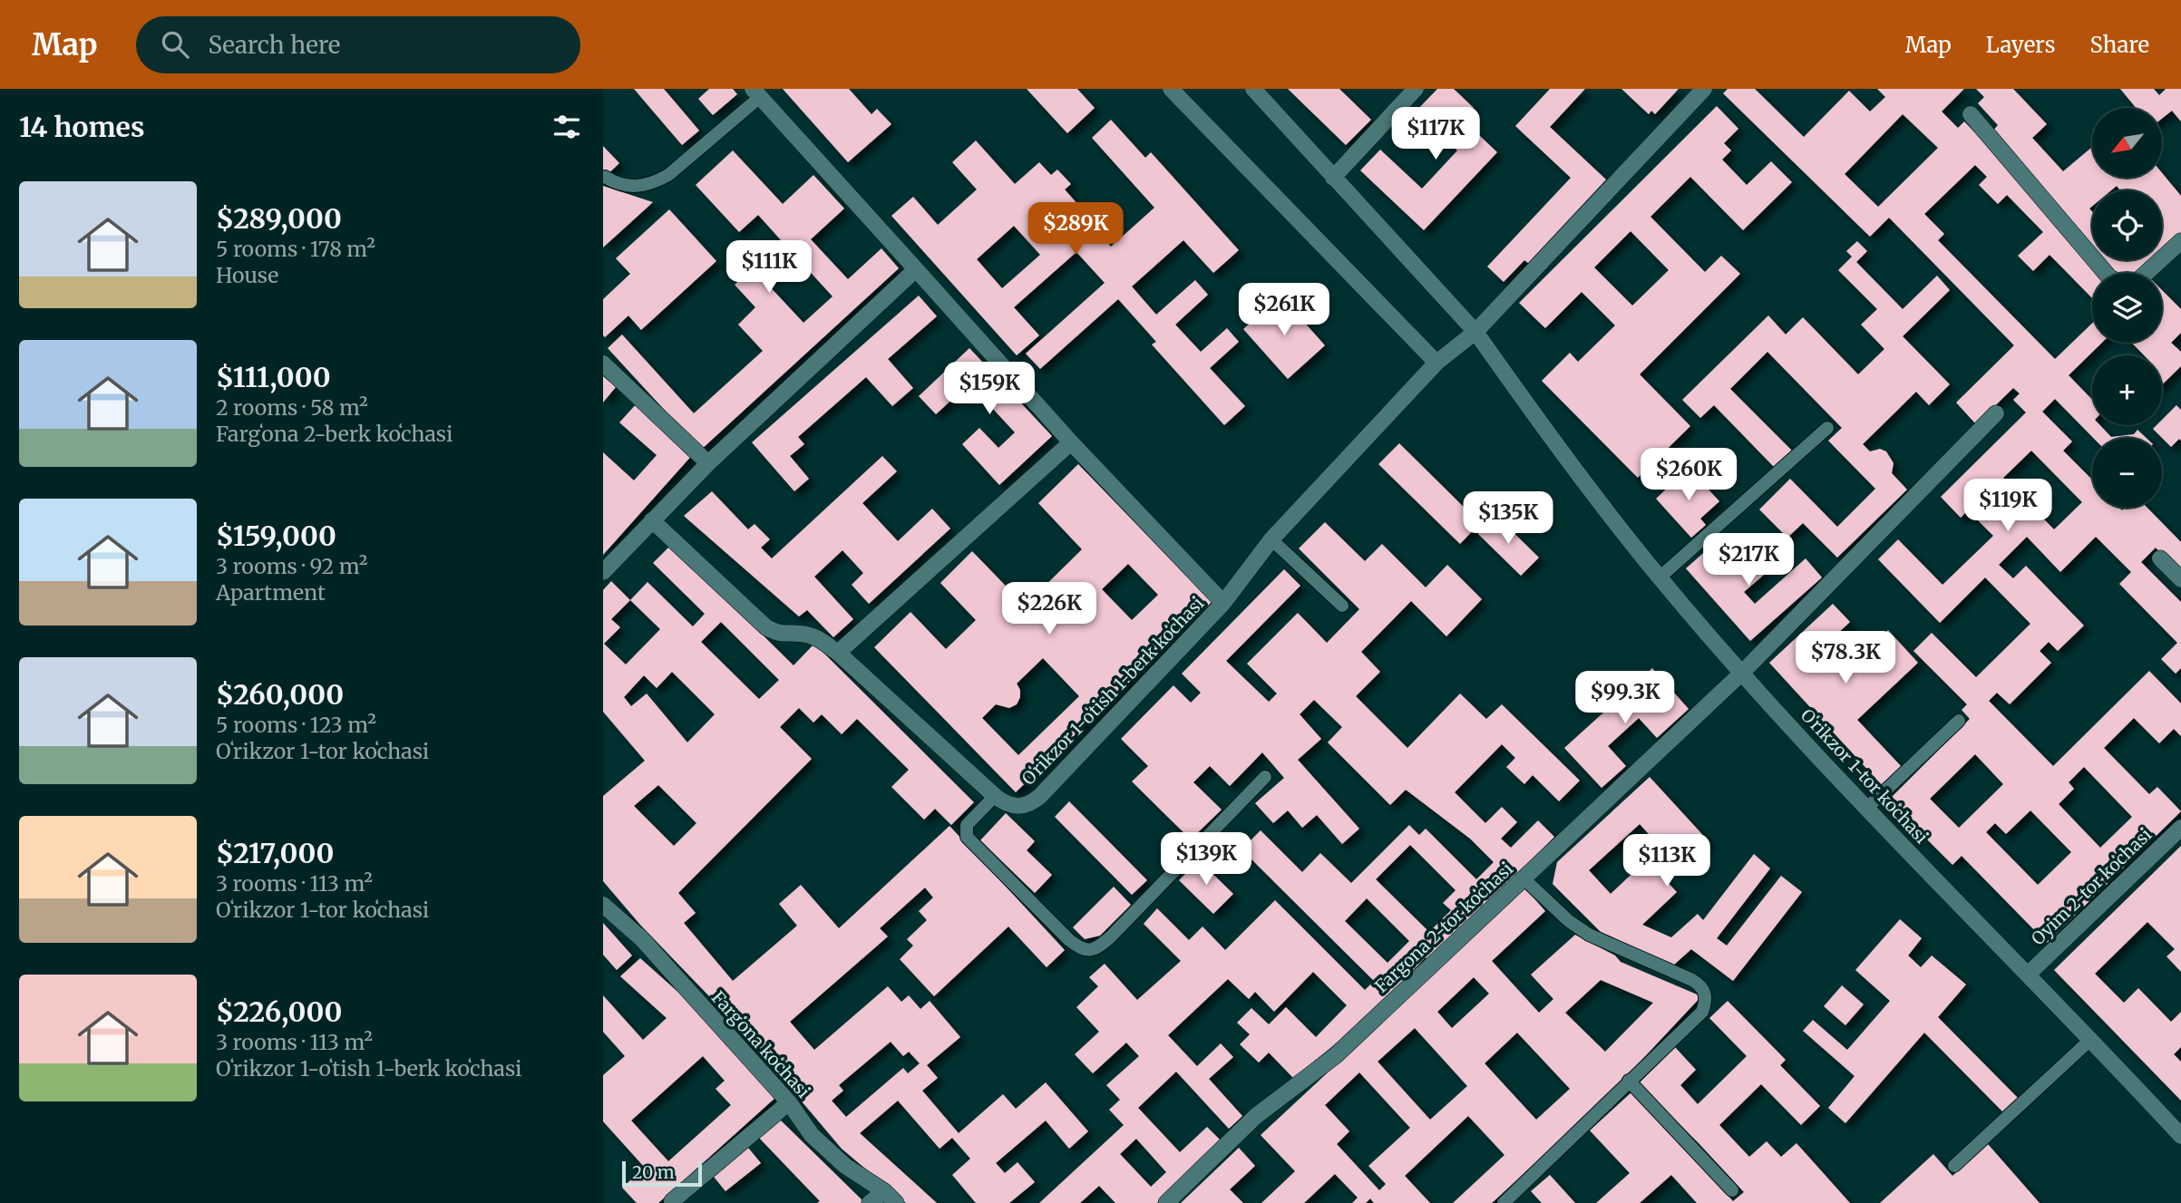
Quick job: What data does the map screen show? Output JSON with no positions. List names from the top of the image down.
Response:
{
  "streets": {
    "street": [
      "Oʻrikzor 1-oʻtish 1-berk koʻchasi",
      "Oʻrikzor 1-tor koʻchasi",
      "Oyim 2-tor koʻchasi",
      "Fargona 2-tor koʻchasi",
      "Fargʻona koʻchasi"
    ]
  },
  "crossings": [
    ["Oʻrikzor 1-oʻtish 1-berk koʻchasi", "Oʻrikzor 1-tor koʻchasi"],
    ["Oʻrikzor 1-tor koʻchasi", "Oyim 2-tor koʻchasi"],
    ["Oʻrikzor 1-tor koʻchasi", "Fargona 2-tor koʻchasi"]
  ],
  "scale_bar": "20 m",
  "north": "bottom left",
  "page": {
    "header": "Map",
    "search": "Search here",
    "nav": ["Map", "Layers", "Share"],
    "heading": "14 homes",
    "price": [
      "$117K",
      "$289K",
      "$111K",
      "$261K",
      "$159K",
      "$260K",
      "$119K",
      "$135K",
      "$217K",
      "$226K",
      "$78.3K",
      "$99.3K",
      "$139K",
      "$113K"
    ],
    "map_buttons": ["+", "−"],
    "list": [
      {
        "name": "$289,000",
        "note": "5 rooms · 178 m² · House"
      },
      {
        "name": "$111,000",
        "note": "2 rooms · 58 m² · Fargʻona 2-berk koʻchasi"
      },
      {
        "name": "$159,000",
        "note": "3 rooms · 92 m² · Apartment"
      },
      {
        "name": "$260,000",
        "note": "5 rooms · 123 m² · Oʻrikzor 1-tor koʻchasi"
      },
      {
        "name": "$217,000",
        "note": "3 rooms · 113 m² · Oʻrikzor 1-tor koʻchasi"
      },
      {
        "name": "$226,000",
        "note": "3 rooms · 113 m² · Oʻrikzor 1-oʻtish 1-berk koʻchasi"
      }
    ],
    "scale": "20 m"
  }
}
